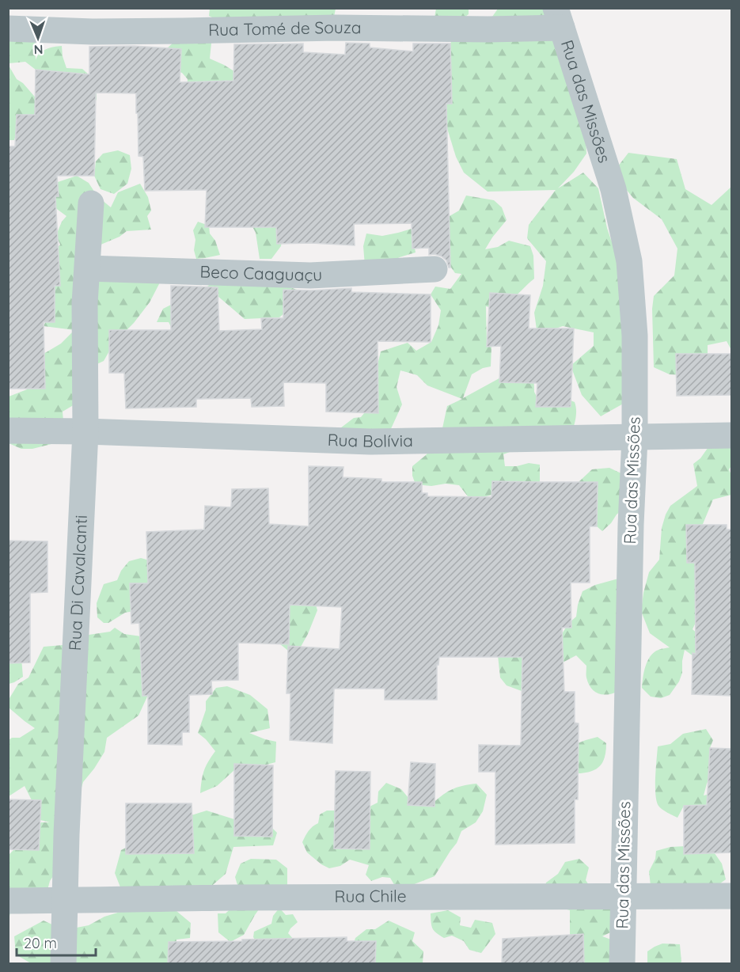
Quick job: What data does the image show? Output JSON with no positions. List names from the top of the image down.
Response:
{
  "streets": {
    "street": [
      "Rua Tomé de Souza",
      "Rua das Missões",
      "Beco Caaguaçu",
      "Rua Bolívia",
      "Rua Di Cavalcanti",
      "Rua Chile"
    ]
  },
  "crossings": [
    ["Rua Tomé de Souza", "Rua das Missões"],
    ["Rua das Missões", "Rua Bolívia"],
    ["Rua das Missões", "Rua Chile"],
    ["Beco Caaguaçu", "Rua Di Cavalcanti"],
    ["Rua Bolívia", "Rua Di Cavalcanti"],
    ["Rua Di Cavalcanti", "Rua Chile"]
  ],
  "scale_bar": "20 m",
  "north": "bottom"
}
